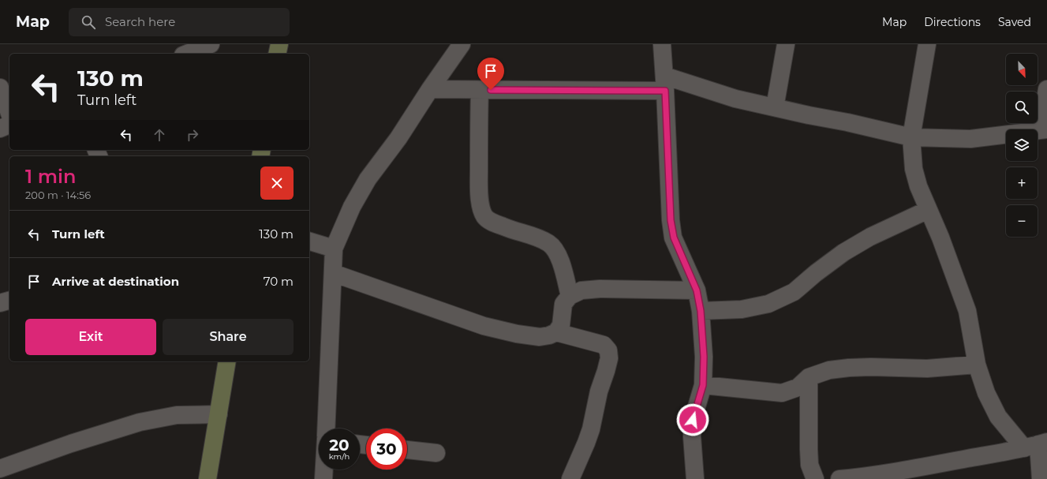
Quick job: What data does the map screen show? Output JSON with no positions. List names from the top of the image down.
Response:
{
  "north": "bottom right",
  "page": {
    "header": "Map",
    "search": "Search here",
    "nav": ["Map", "Directions", "Saved"],
    "map_buttons": ["+", "−"],
    "turn": ["130 m", "Turn left"],
    "heading": ["1 min", "200 m · 14:56"],
    "list": [
      {
        "name": "Turn left",
        "value": "130 m"
      },
      {
        "name": "Arrive at destination",
        "value": "70 m"
      }
    ],
    "buttons": ["Exit", "Share"],
    "speed": "20 km/h",
    "limit": "30"
  }
}
